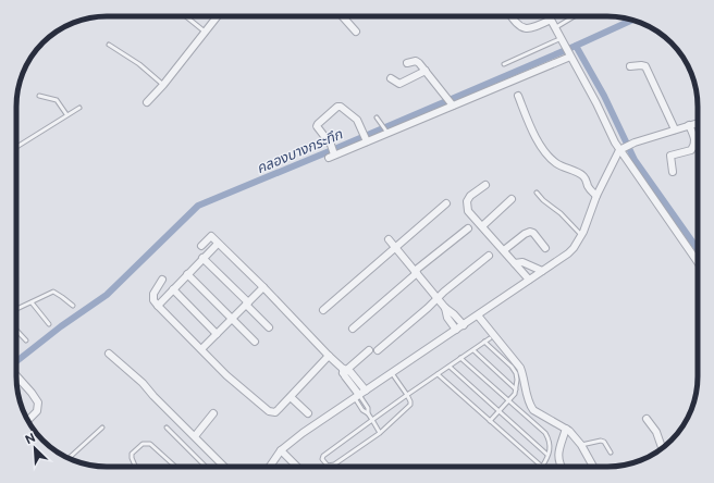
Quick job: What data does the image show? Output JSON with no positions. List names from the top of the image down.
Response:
{
  "water": ["คลองบางกระทึก"],
  "north": "top left"
}
